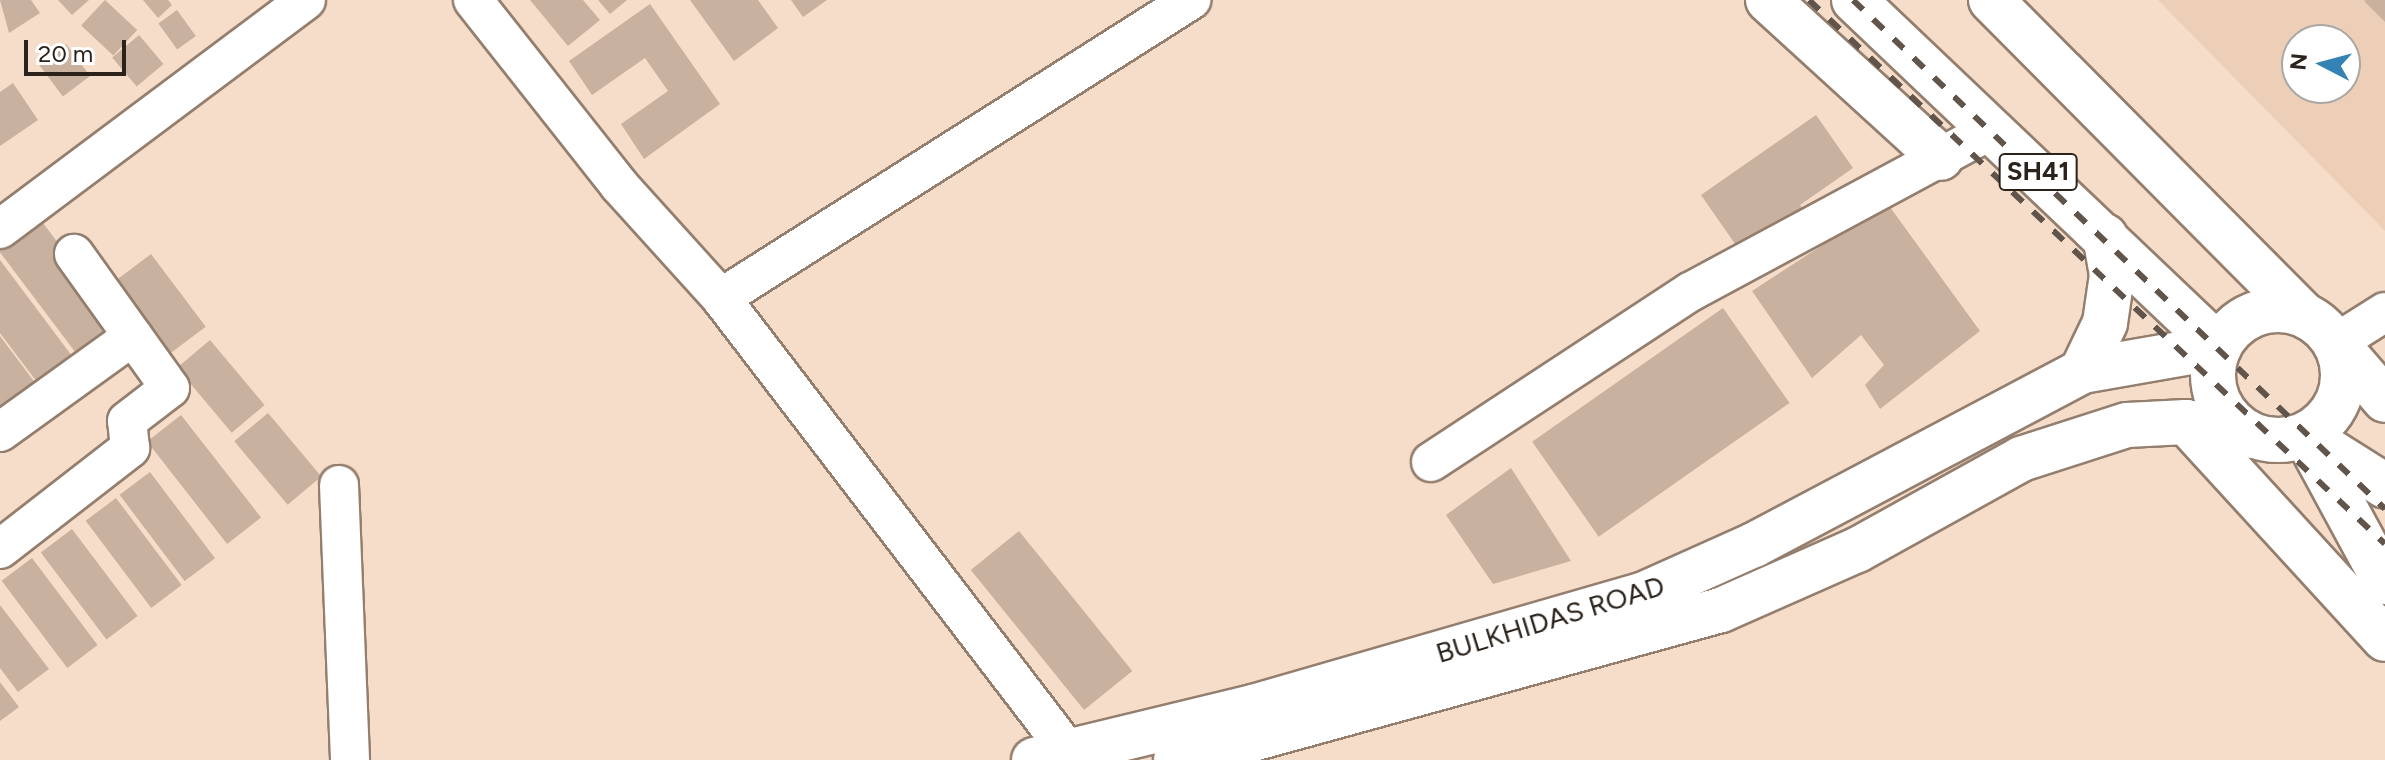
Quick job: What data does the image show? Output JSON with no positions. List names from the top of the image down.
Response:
{
  "streets": {
    "main road": ["SH41", "BULKHIDAS ROAD"]
  },
  "crossings": [
    ["SH41", "BULKHIDAS ROAD"]
  ],
  "scale_bar": "20 m",
  "north": "left"
}
